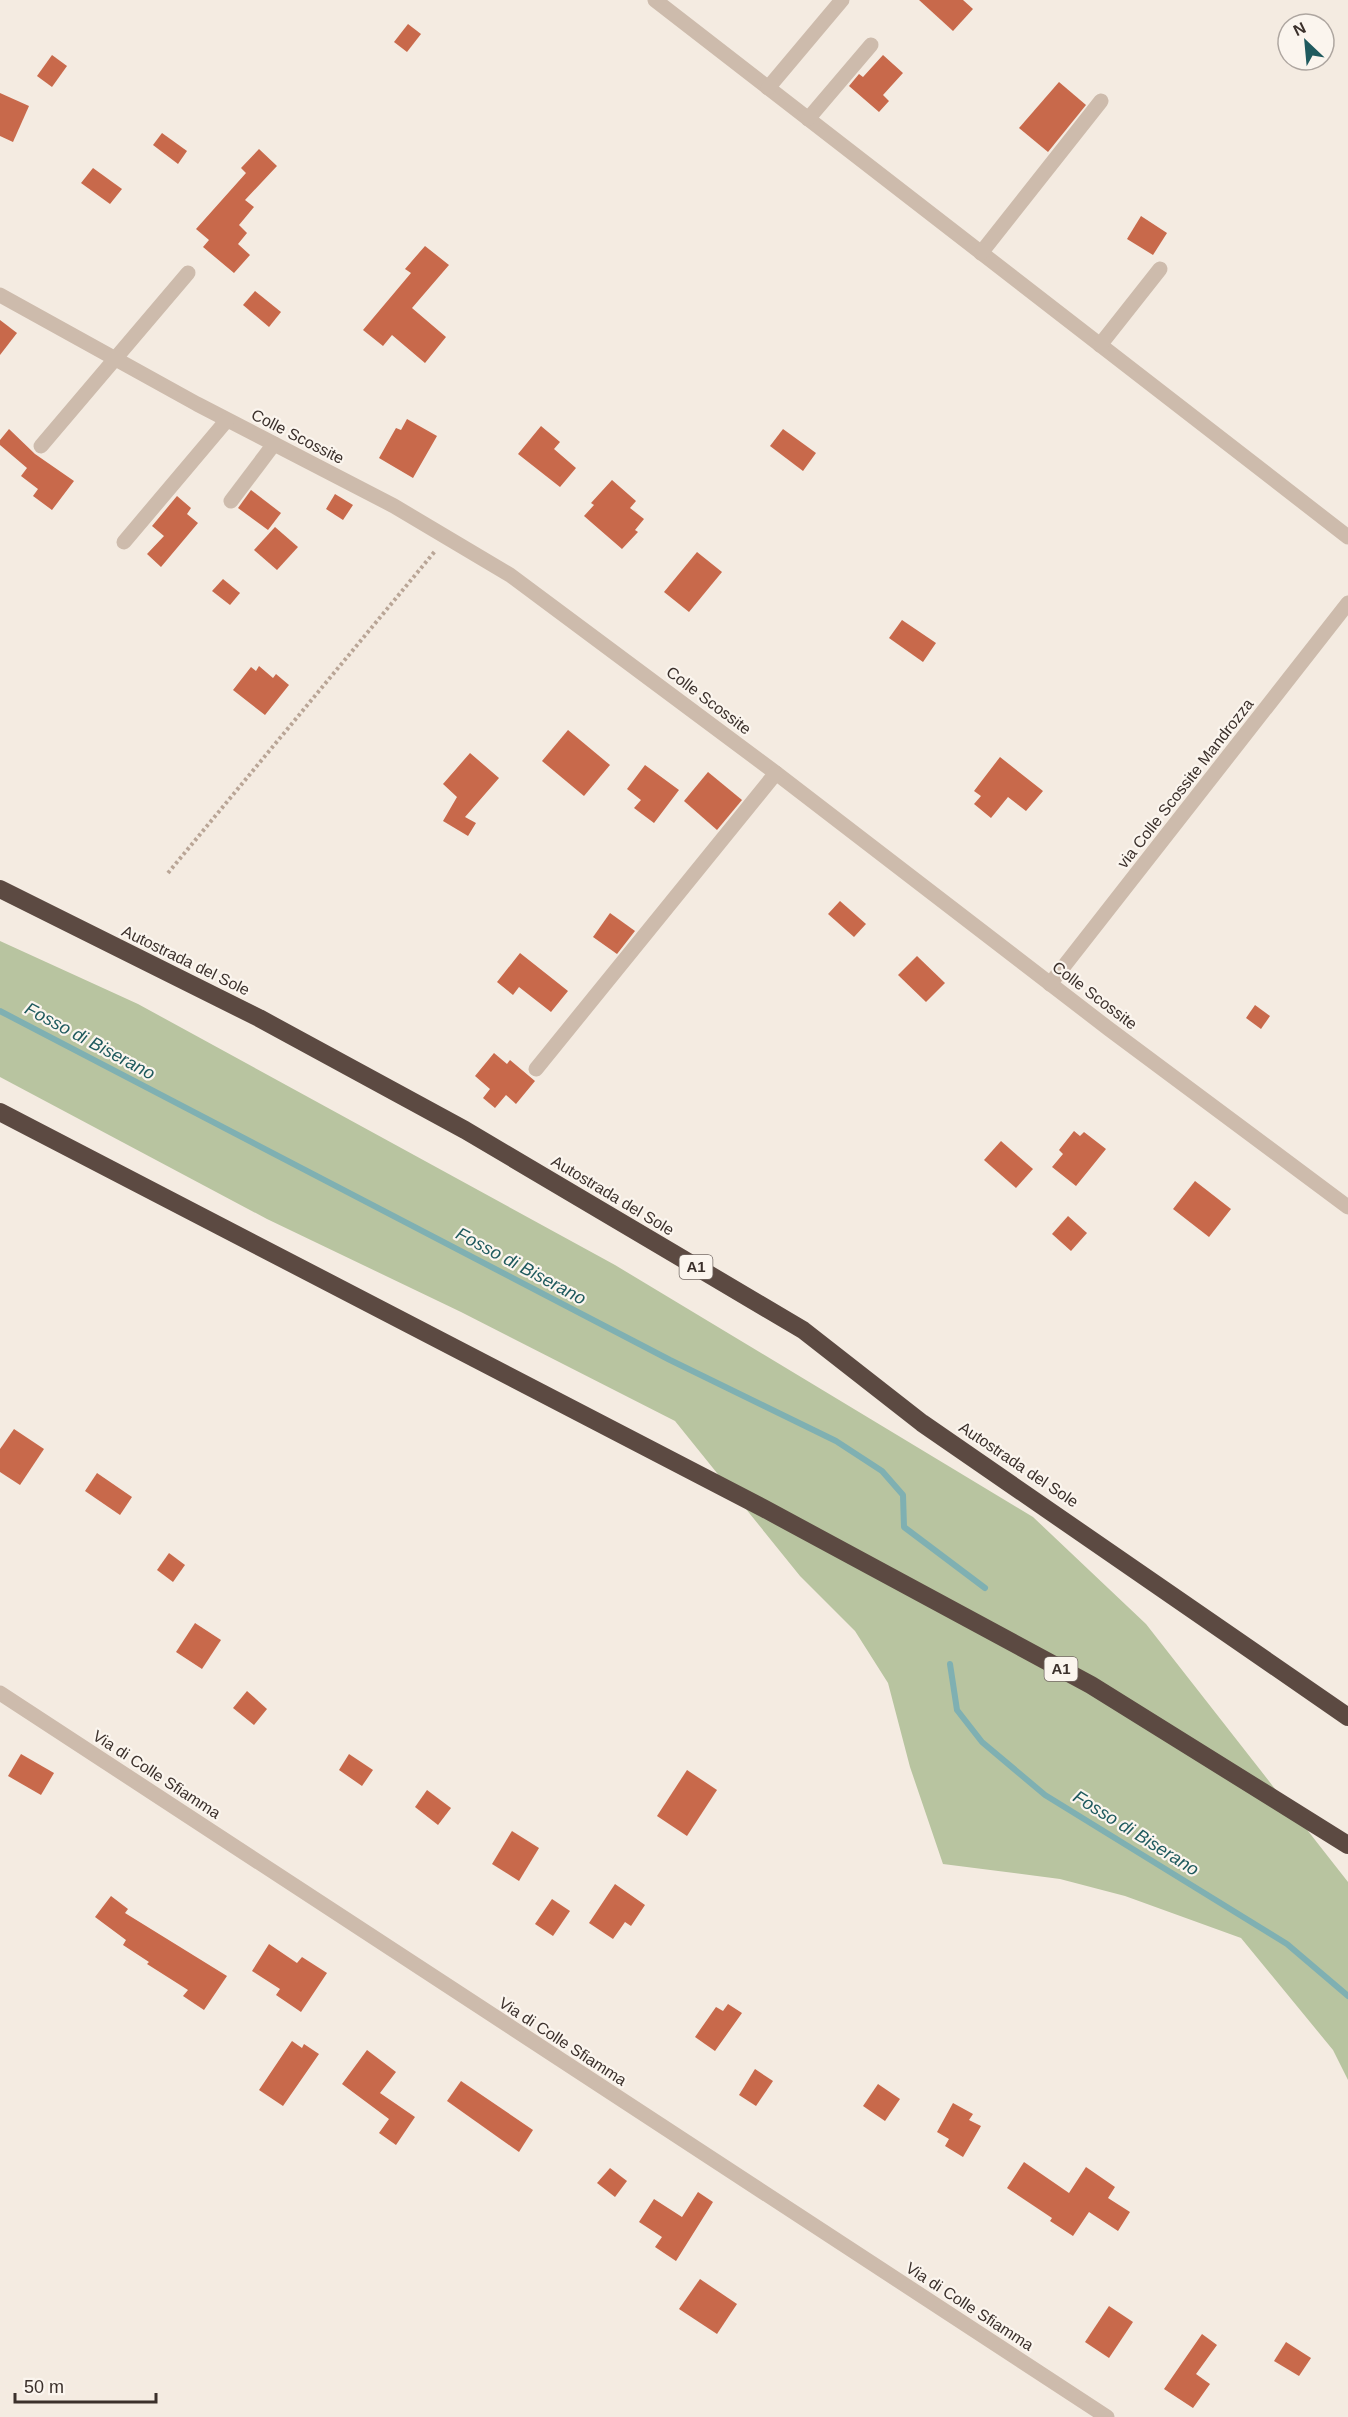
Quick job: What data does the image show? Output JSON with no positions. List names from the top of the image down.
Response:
{
  "streets": {
    "highway": ["Autostrada del Sole", "A1"],
    "street": ["Colle Scossite", "via Colle Scossite Mandrozza", "Via di Colle Sfiamma"]
  },
  "crossings": [
    ["Colle Scossite", "via Colle Scossite Mandrozza"]
  ],
  "water": ["Fosso di Biserano"],
  "scale_bar": "50 m",
  "north": "top left"
}
